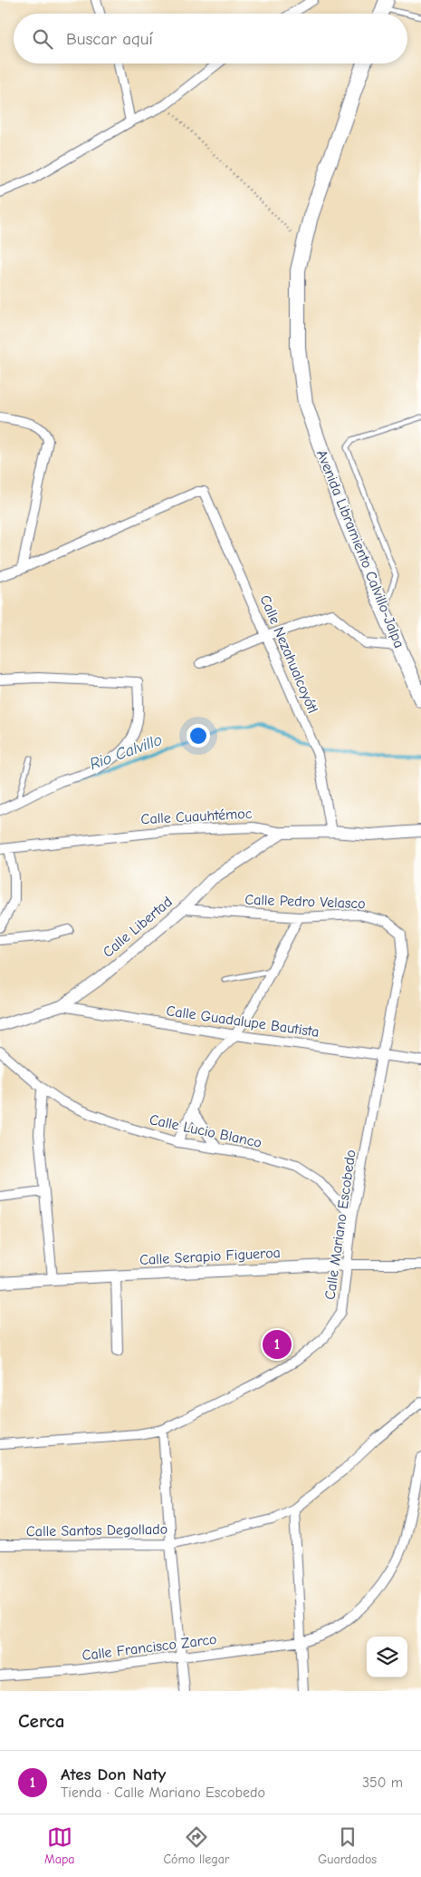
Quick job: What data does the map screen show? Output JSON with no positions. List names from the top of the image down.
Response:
{
  "streets": {
    "main road": ["Avenida Libramiento Calvillo-Jalpa"],
    "street": [
      "Calle Nezahualcoyótl",
      "Calle Cuauhtémoc",
      "Calle Pedro Velasco",
      "Calle Libertad",
      "Calle Guadalupe Bautista",
      "Calle Lucio Blanco",
      "Calle Mariano Escobedo",
      "Calle Serapio Figueroa",
      "Calle Santos Degollado",
      "Calle Francisco Zarco"
    ]
  },
  "crossings": [
    ["Calle Nezahualcoyótl", "Calle Cuauhtémoc"],
    ["Calle Cuauhtémoc", "Calle Libertad"],
    ["Calle Pedro Velasco", "Calle Libertad"],
    ["Calle Pedro Velasco", "Calle Mariano Escobedo"],
    ["Calle Libertad", "Calle Guadalupe Bautista"],
    ["Calle Guadalupe Bautista", "Calle Mariano Escobedo"],
    ["Calle Lucio Blanco", "Calle Mariano Escobedo"],
    ["Calle Mariano Escobedo", "Calle Serapio Figueroa"]
  ],
  "water": ["Rio Calvillo"],
  "page": {
    "search": "Buscar aquí",
    "pins": "1",
    "heading": "Cerca",
    "list": [
      {
        "mark": "1",
        "name": "Ates Don Naty",
        "note": "Tienda · Calle Mariano Escobedo",
        "value": "350 m"
      }
    ],
    "nav": ["Mapa", "Cómo llegar", "Guardados"]
  }
}
